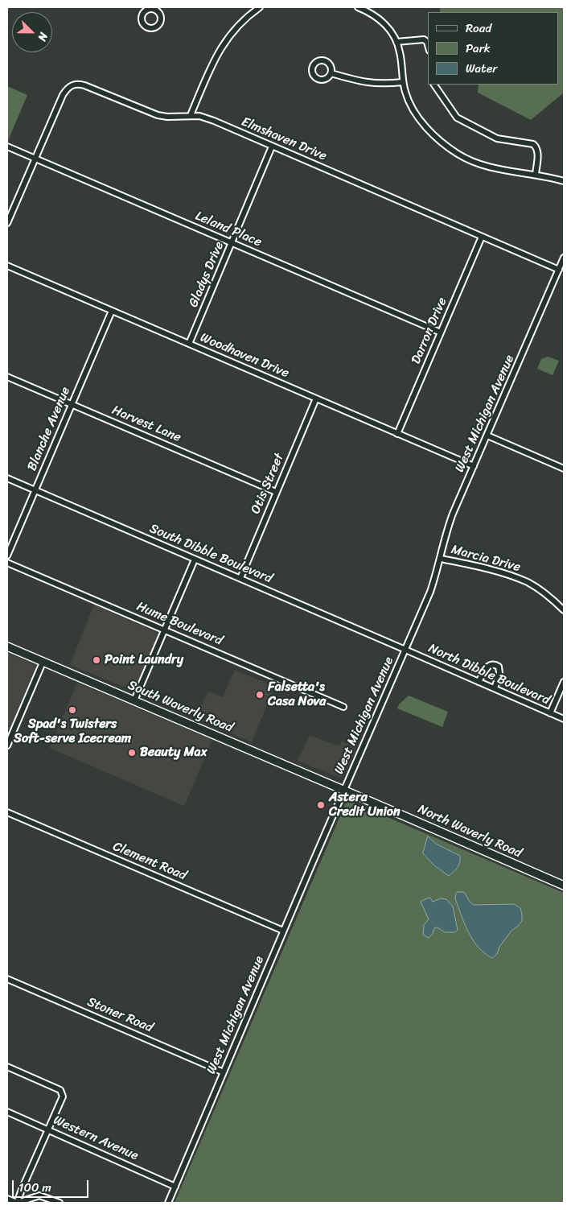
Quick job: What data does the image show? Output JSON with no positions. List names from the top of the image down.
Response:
{
  "streets": {
    "main road": ["South Waverly Road", "North Waverly Road"],
    "street": [
      "Elmshaven Drive",
      "Leland Place",
      "Gladys Drive",
      "Darron Drive",
      "Woodhaven Drive",
      "West Michigan Avenue",
      "Harvest Lane",
      "Blanche Avenue",
      "Otis Street",
      "South Dibble Boulevard",
      "Marcia Drive",
      "Hume Boulevard",
      "North Dibble Boulevard",
      "Clement Road",
      "Stoner Road",
      "Western Avenue"
    ]
  },
  "crossings": [
    ["Elmshaven Drive", "Leland Place"],
    ["Elmshaven Drive", "Gladys Drive"],
    ["Elmshaven Drive", "Darron Drive"],
    ["Elmshaven Drive", "West Michigan Avenue"],
    ["Leland Place", "Gladys Drive"],
    ["Leland Place", "Darron Drive"],
    ["Gladys Drive", "Woodhaven Drive"],
    ["Darron Drive", "Woodhaven Drive"],
    ["Woodhaven Drive", "West Michigan Avenue"],
    ["Woodhaven Drive", "Blanche Avenue"],
    ["Woodhaven Drive", "Otis Street"],
    ["West Michigan Avenue", "South Dibble Boulevard"],
    ["West Michigan Avenue", "Marcia Drive"],
    ["West Michigan Avenue", "North Dibble Boulevard"],
    ["West Michigan Avenue", "South Waverly Road"],
    ["West Michigan Avenue", "North Waverly Road"],
    ["West Michigan Avenue", "Clement Road"],
    ["West Michigan Avenue", "Stoner Road"],
    ["West Michigan Avenue", "Western Avenue"],
    ["Harvest Lane", "Blanche Avenue"],
    ["Harvest Lane", "Otis Street"],
    ["Blanche Avenue", "South Dibble Boulevard"],
    ["Otis Street", "South Dibble Boulevard"],
    ["South Dibble Boulevard", "North Dibble Boulevard"],
    ["South Waverly Road", "North Waverly Road"]
  ],
  "places": [
    "Point Laundry",
    "Falsetta's Casa Nova",
    "Spad's Twisters Soft-serve Icecream",
    "Beauty Max",
    "Astera Credit Union"
  ],
  "legend": ["Road", "Park", "Water"],
  "scale_bar": "100 m",
  "north": "bottom right"
}
